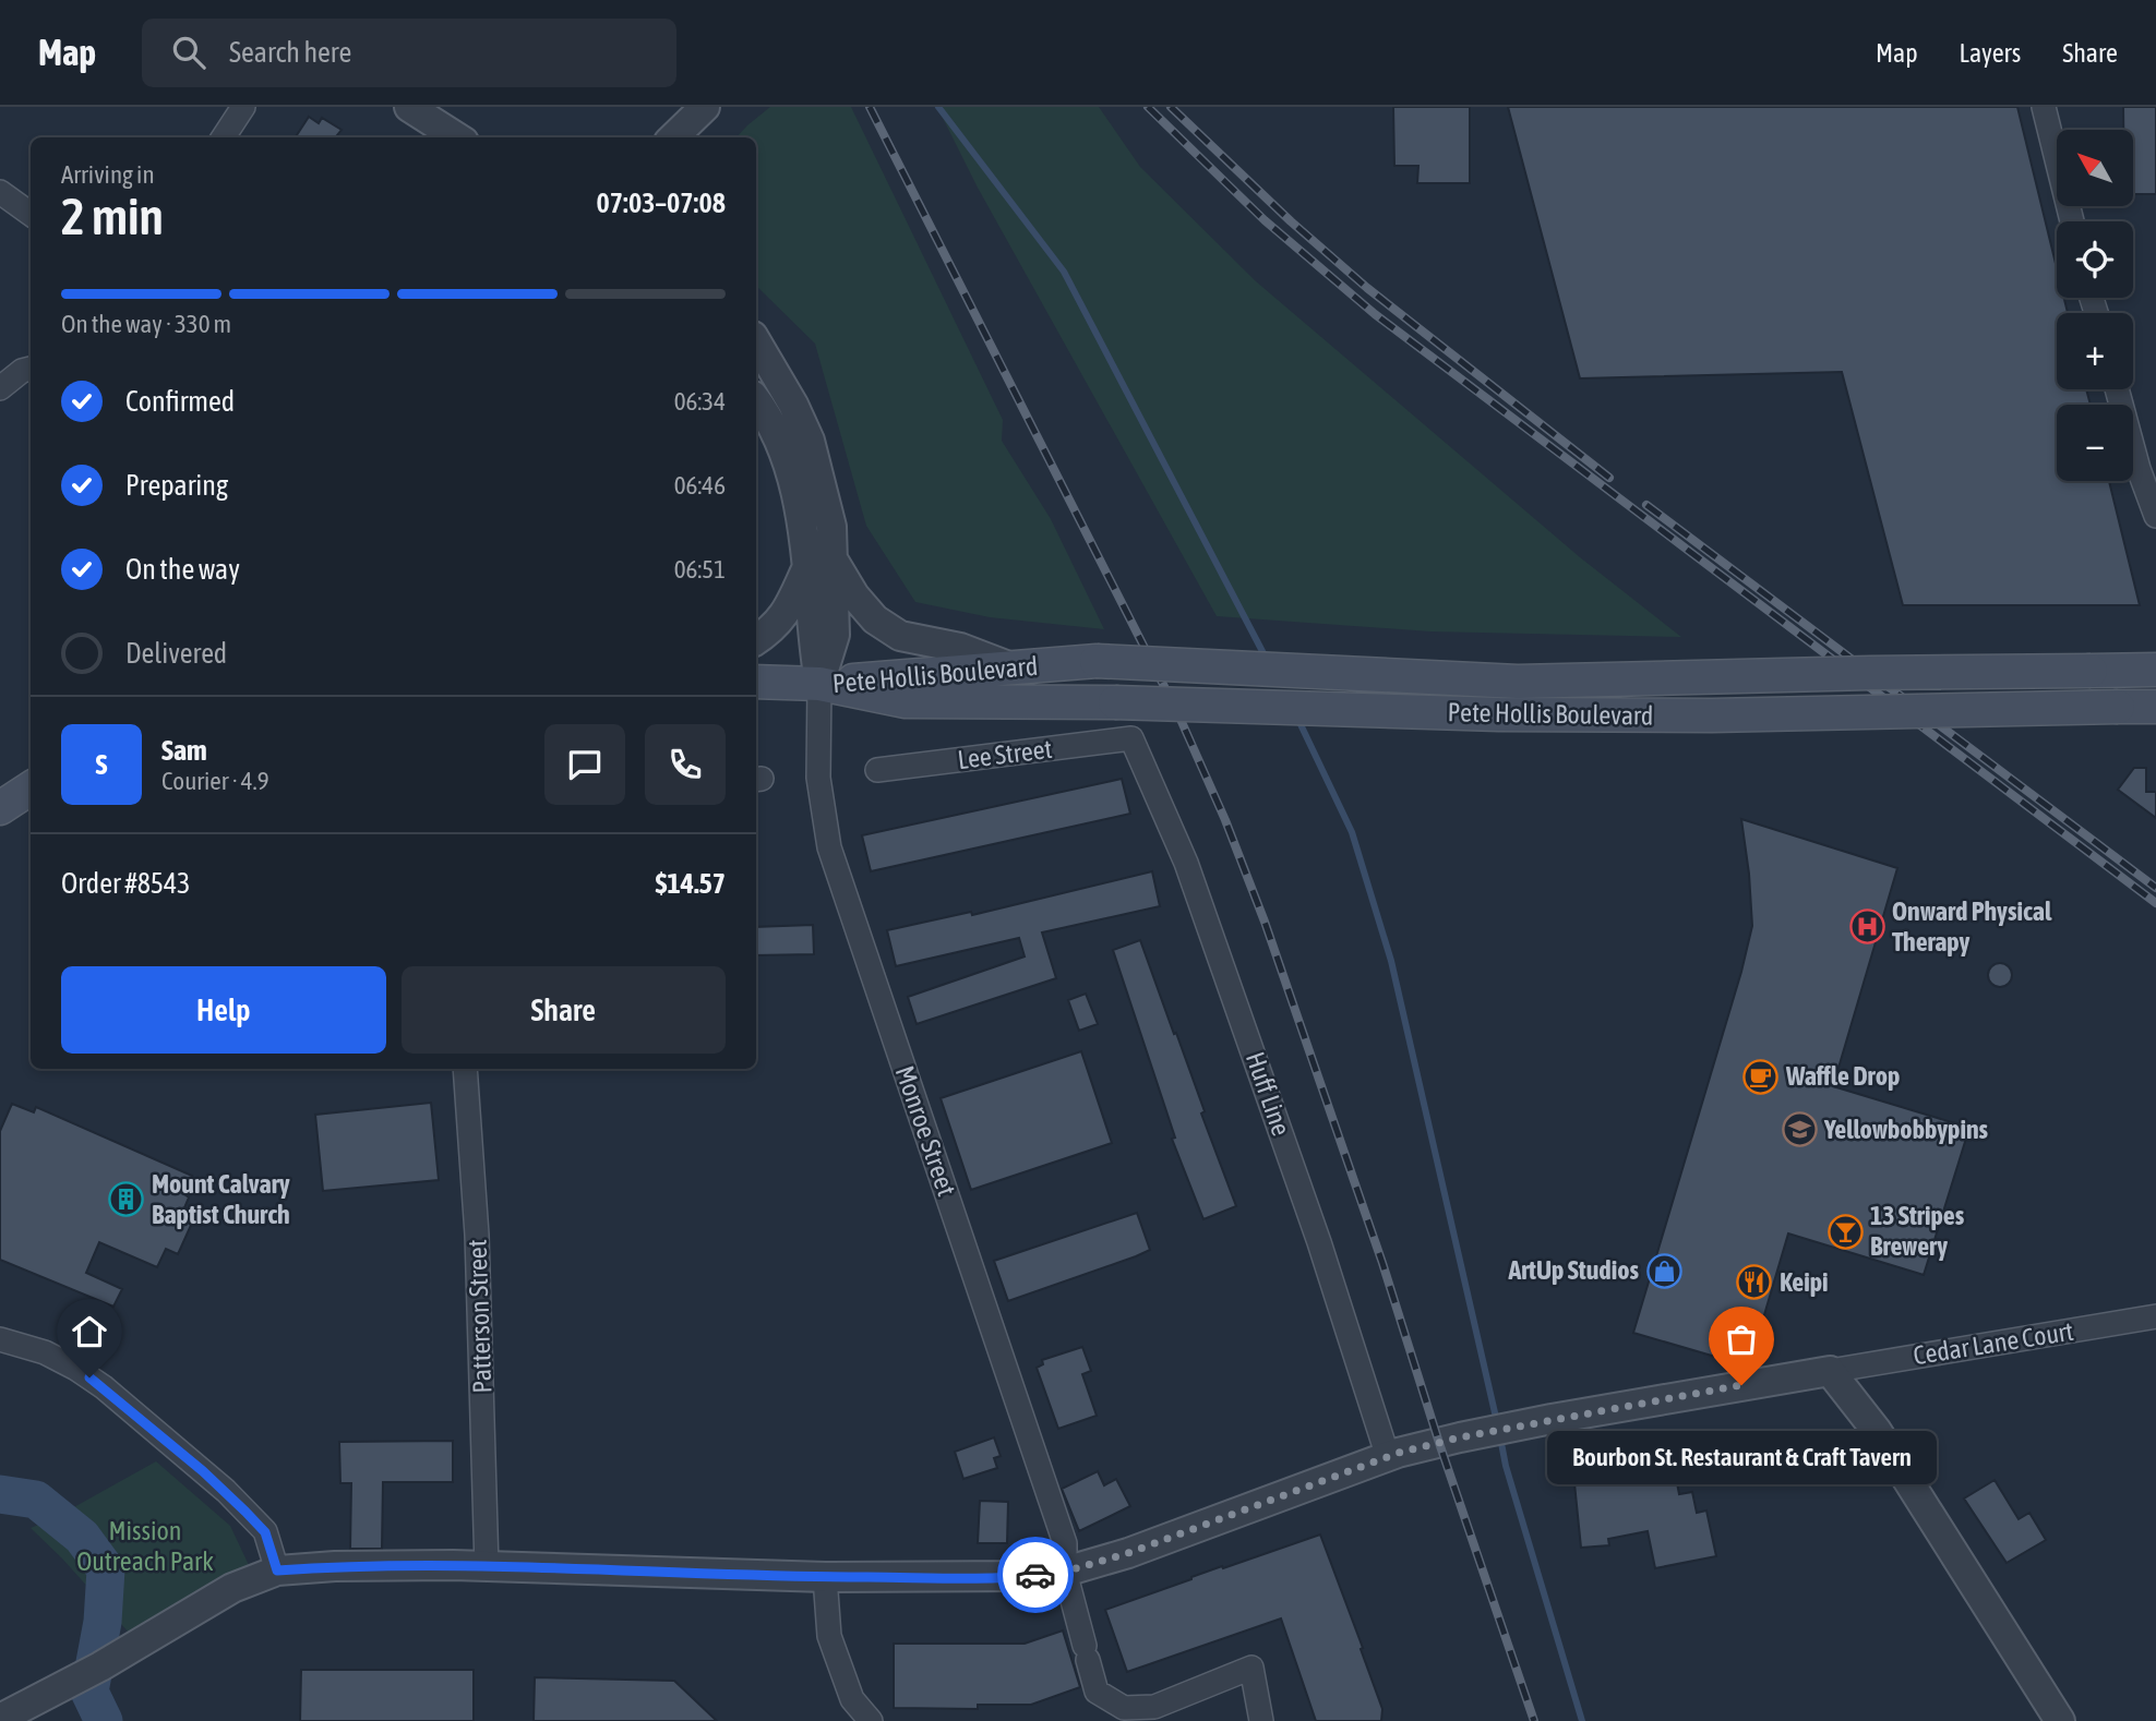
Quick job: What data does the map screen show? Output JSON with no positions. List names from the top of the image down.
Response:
{
  "streets": {
    "main road": ["Pete Hollis Boulevard"],
    "street": [
      "Lee Street",
      "Huff Line",
      "Monroe Street",
      "Patterson Street",
      "Cedar Lane Court"
    ]
  },
  "crossings": [
    ["Pete Hollis Boulevard", "Monroe Street"],
    ["Lee Street", "Huff Line"]
  ],
  "parks": ["Mission Outreach Park"],
  "places": {
    "hospital": ["Onward Physical Therapy"],
    "cafe": ["Waffle Drop"],
    "school or university": ["Yellowbobbypins"],
    "building": ["Mount Calvary Baptist Church"],
    "bar": ["13 Stripes Brewery"],
    "shop": ["ArtUp Studios"],
    "restaurant": ["Keipi"],
    "other": ["Bourbon St. Restaurant & Craft Tavern"]
  },
  "north": "top left",
  "page": {
    "header": "Map",
    "search": "Search here",
    "nav": ["Map", "Layers", "Share"],
    "map_buttons": ["+", "−"],
    "heading": ["2 min", "Arriving in", "07:03–07:08"],
    "panel": [
      "Sam",
      "Courier · 4.9",
      "Order #8543",
      "$14.57"
    ],
    "bar": "On the way · 330 m",
    "list": [
      ["Confirmed", "06:34"],
      ["Preparing", "06:46"],
      ["On the way", "06:51"],
      "Delivered"
    ],
    "round": "S",
    "buttons": ["Help", "Share"],
    "bubble": "Bourbon St. Restaurant & Craft Tavern"
  }
}
